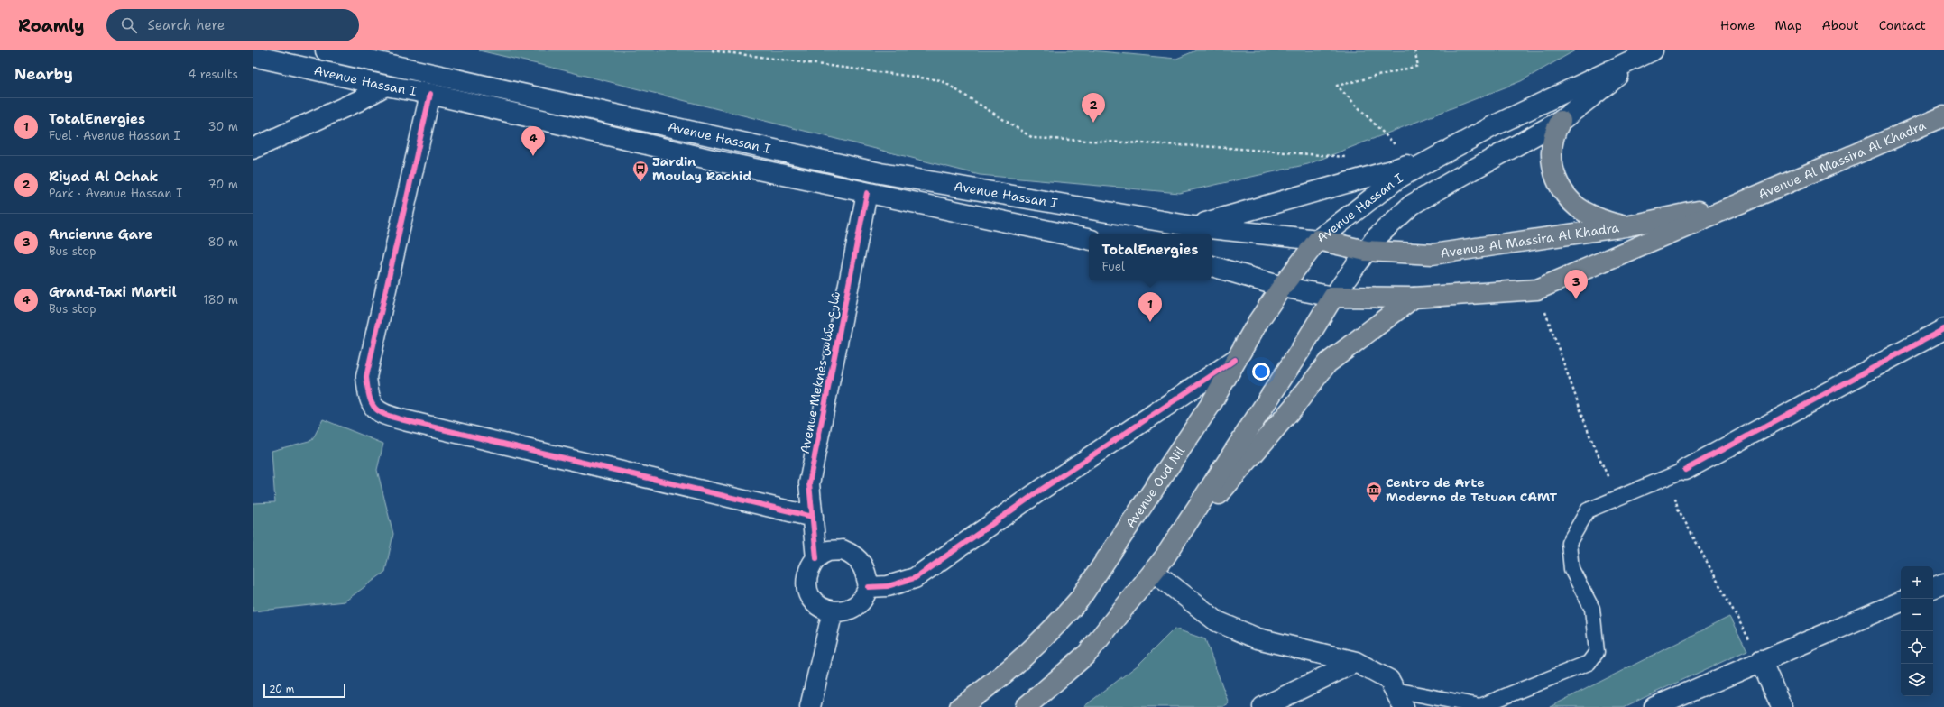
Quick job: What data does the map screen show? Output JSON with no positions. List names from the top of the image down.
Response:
{
  "streets": {
    "main road": [
      "Avenue Hassan I",
      "Avenue Al Massira Al Khadra",
      "Avenue Meknès شارع مكناس",
      "Avenue Oud Nil"
    ]
  },
  "crossings": [
    ["Avenue Hassan I", "Avenue Al Massira Al Khadra"],
    ["Avenue Hassan I", "Avenue Meknès شارع مكناس"],
    ["Avenue Hassan I", "Avenue Oud Nil"],
    ["Avenue Al Massira Al Khadra", "Avenue Oud Nil"]
  ],
  "places": {
    "bus stop": ["Jardin Moulay Rachid"],
    "museum": ["Centro de Arte Moderno de Tetuan CAMT"]
  },
  "scale_bar": "20 m",
  "page": {
    "header": "Roamly",
    "search": "Search here",
    "nav": [
      "Home",
      "Map",
      "About",
      "Contact"
    ],
    "heading": ["Nearby", "4 results"],
    "pins": [
      "2",
      "4",
      "3",
      "1"
    ],
    "list": [
      {
        "mark": "1",
        "name": "TotalEnergies",
        "note": "Fuel · Avenue Hassan I",
        "value": "30 m"
      },
      {
        "mark": "2",
        "name": "Riyad Al Ochak",
        "note": "Park · Avenue Hassan I",
        "value": "70 m"
      },
      {
        "mark": "3",
        "name": "Ancienne Gare",
        "note": "Bus stop",
        "value": "80 m"
      },
      {
        "mark": "4",
        "name": "Grand-Taxi Martil",
        "note": "Bus stop",
        "value": "180 m"
      }
    ],
    "popup": ["TotalEnergies", "Fuel"],
    "map_buttons": ["+", "−"],
    "scale": "20 m"
  }
}
